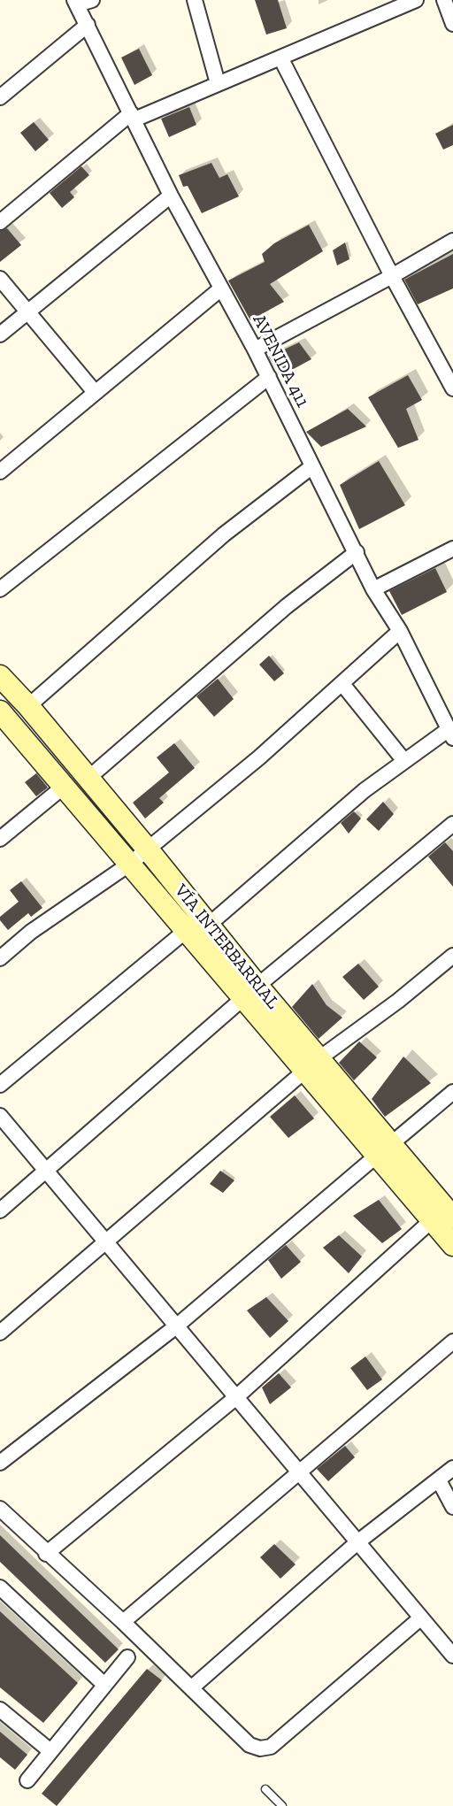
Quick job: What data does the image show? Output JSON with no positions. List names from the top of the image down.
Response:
{
  "streets": {
    "main road": ["VÍA INTERBARRIAL"],
    "street": ["AVENIDA 411"]
  }
}
